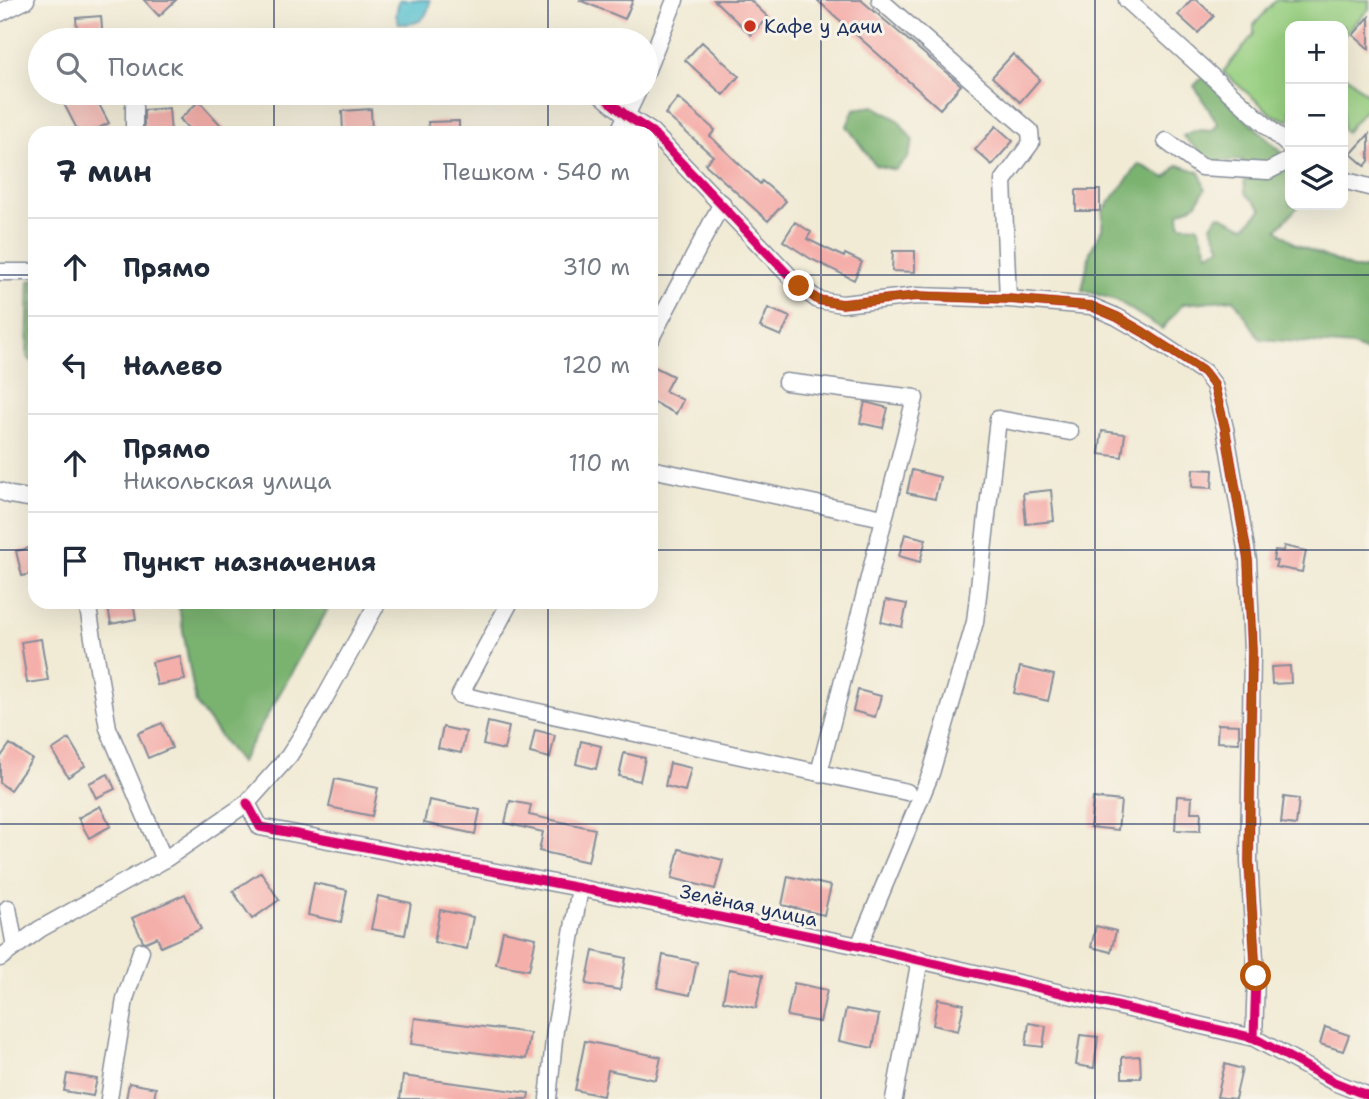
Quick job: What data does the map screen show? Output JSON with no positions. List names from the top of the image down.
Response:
{
  "streets": {
    "street": ["Зелёная улица"]
  },
  "places": ["Кафе у дачи"],
  "page": {
    "map_buttons": ["+", "−"],
    "search": "Поиск",
    "heading": ["7 мин", "Пешком · 540 m"],
    "list": [
      ["Прямо", "310 m"],
      ["Налево", "120 m"],
      ["Прямо", "Никольская улица", "110 m"],
      "Пункт назначения"
    ]
  }
}
